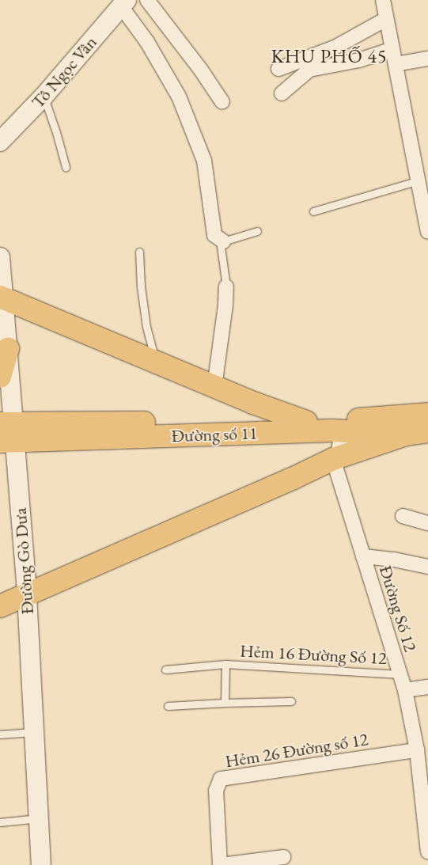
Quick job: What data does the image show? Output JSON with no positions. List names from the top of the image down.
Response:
{
  "streets": {
    "main road": ["Đường số 11"],
    "street": [
      "Tô Ngọc Vân",
      "Đường Gò Dưa",
      "Đường Số 12",
      "Hẻm 26 Đường số 12"
    ],
    "lane": ["Hẻm 16 Đường Số 12"]
  },
  "crossings": [
    ["Đường số 11", "Đường Gò Dưa"],
    ["Đường Số 12", "Hẻm 16 Đường Số 12"],
    ["Đường Số 12", "Hẻm 26 Đường số 12"]
  ],
  "districts": ["KHU PHỐ 45"]
}
